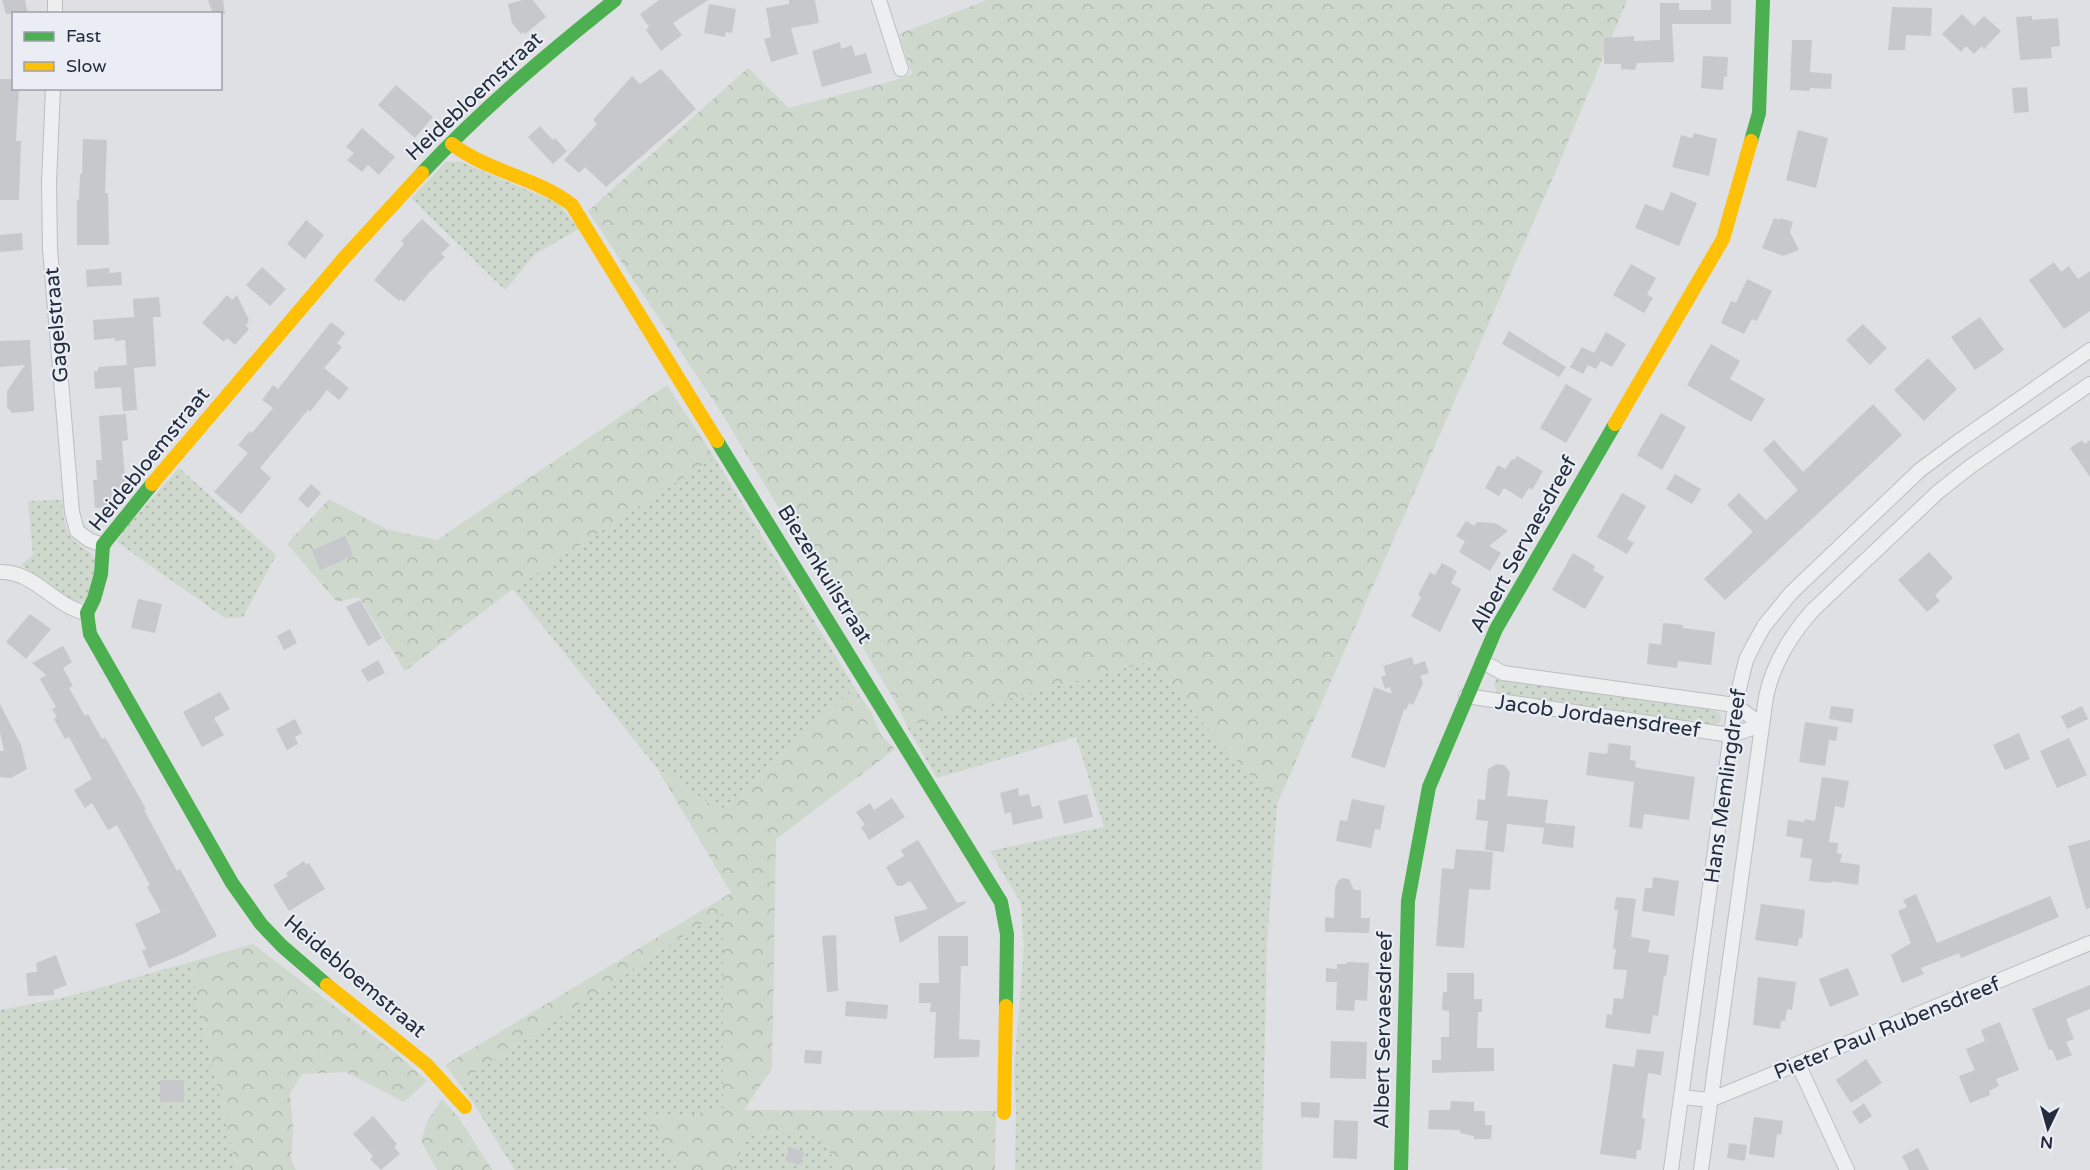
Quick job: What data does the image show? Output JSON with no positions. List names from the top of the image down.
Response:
{
  "streets": {
    "street": [
      "Heidebloemstraat",
      "Gagelstraat",
      "Albert Servaesdreef",
      "Biezenkuilstraat",
      "Jacob Jordaensdreef",
      "Hans Memlingdreef",
      "Pieter Paul Rubensdreef"
    ]
  },
  "crossings": [
    ["Heidebloemstraat", "Gagelstraat"],
    ["Heidebloemstraat", "Biezenkuilstraat"],
    ["Albert Servaesdreef", "Jacob Jordaensdreef"],
    ["Jacob Jordaensdreef", "Hans Memlingdreef"],
    ["Hans Memlingdreef", "Pieter Paul Rubensdreef"]
  ],
  "legend": ["Fast", "Slow"],
  "north": "bottom"
}
